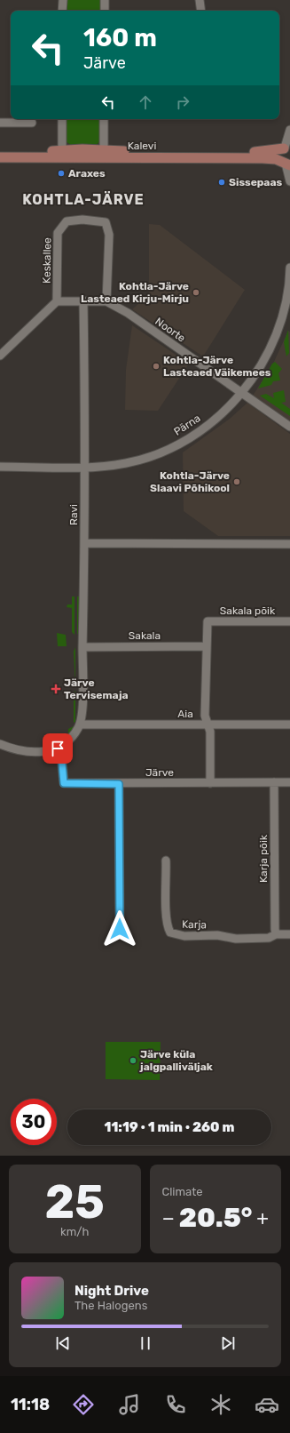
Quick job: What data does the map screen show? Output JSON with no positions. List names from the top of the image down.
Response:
{
  "streets": {
    "main road": ["Kalevi"],
    "street": [
      "Keskallee",
      "Noorte",
      "Pärna",
      "Ravi",
      "Sakala põik",
      "Sakala",
      "Aia",
      "Järve",
      "Karja põik",
      "Karja"
    ]
  },
  "crossings": [
    ["Keskallee", "Noorte"],
    ["Noorte", "Pärna"],
    ["Pärna", "Ravi"],
    ["Ravi", "Sakala"],
    ["Ravi", "Aia"],
    ["Sakala põik", "Sakala"],
    ["Järve", "Karja põik"],
    ["Karja põik", "Karja"]
  ],
  "districts": ["KOHTLA-JÄRVE"],
  "places": {
    "other": [
      "Araxes",
      "Sissepaas",
      "Kohtla-Järve Lasteaed Kirju-Mirju",
      "Kohtla-Järve Lasteaed Väikemees",
      "Kohtla-Järve Slaavi Põhikool",
      "Järve küla jalgpalliväljak"
    ],
    "health": ["Järve Tervisemaja"]
  },
  "page": {
    "turn": ["160 m", "Järve"],
    "limit": "30",
    "trip": "11:19 · 1 min · 260 m",
    "tile": [
      ["25", "km/h"],
      "Climate"
    ],
    "heat": ["−", "20.5°", "+"],
    "song": ["Night Drive", "The Halogens"],
    "tabs": "11:18"
  }
}
